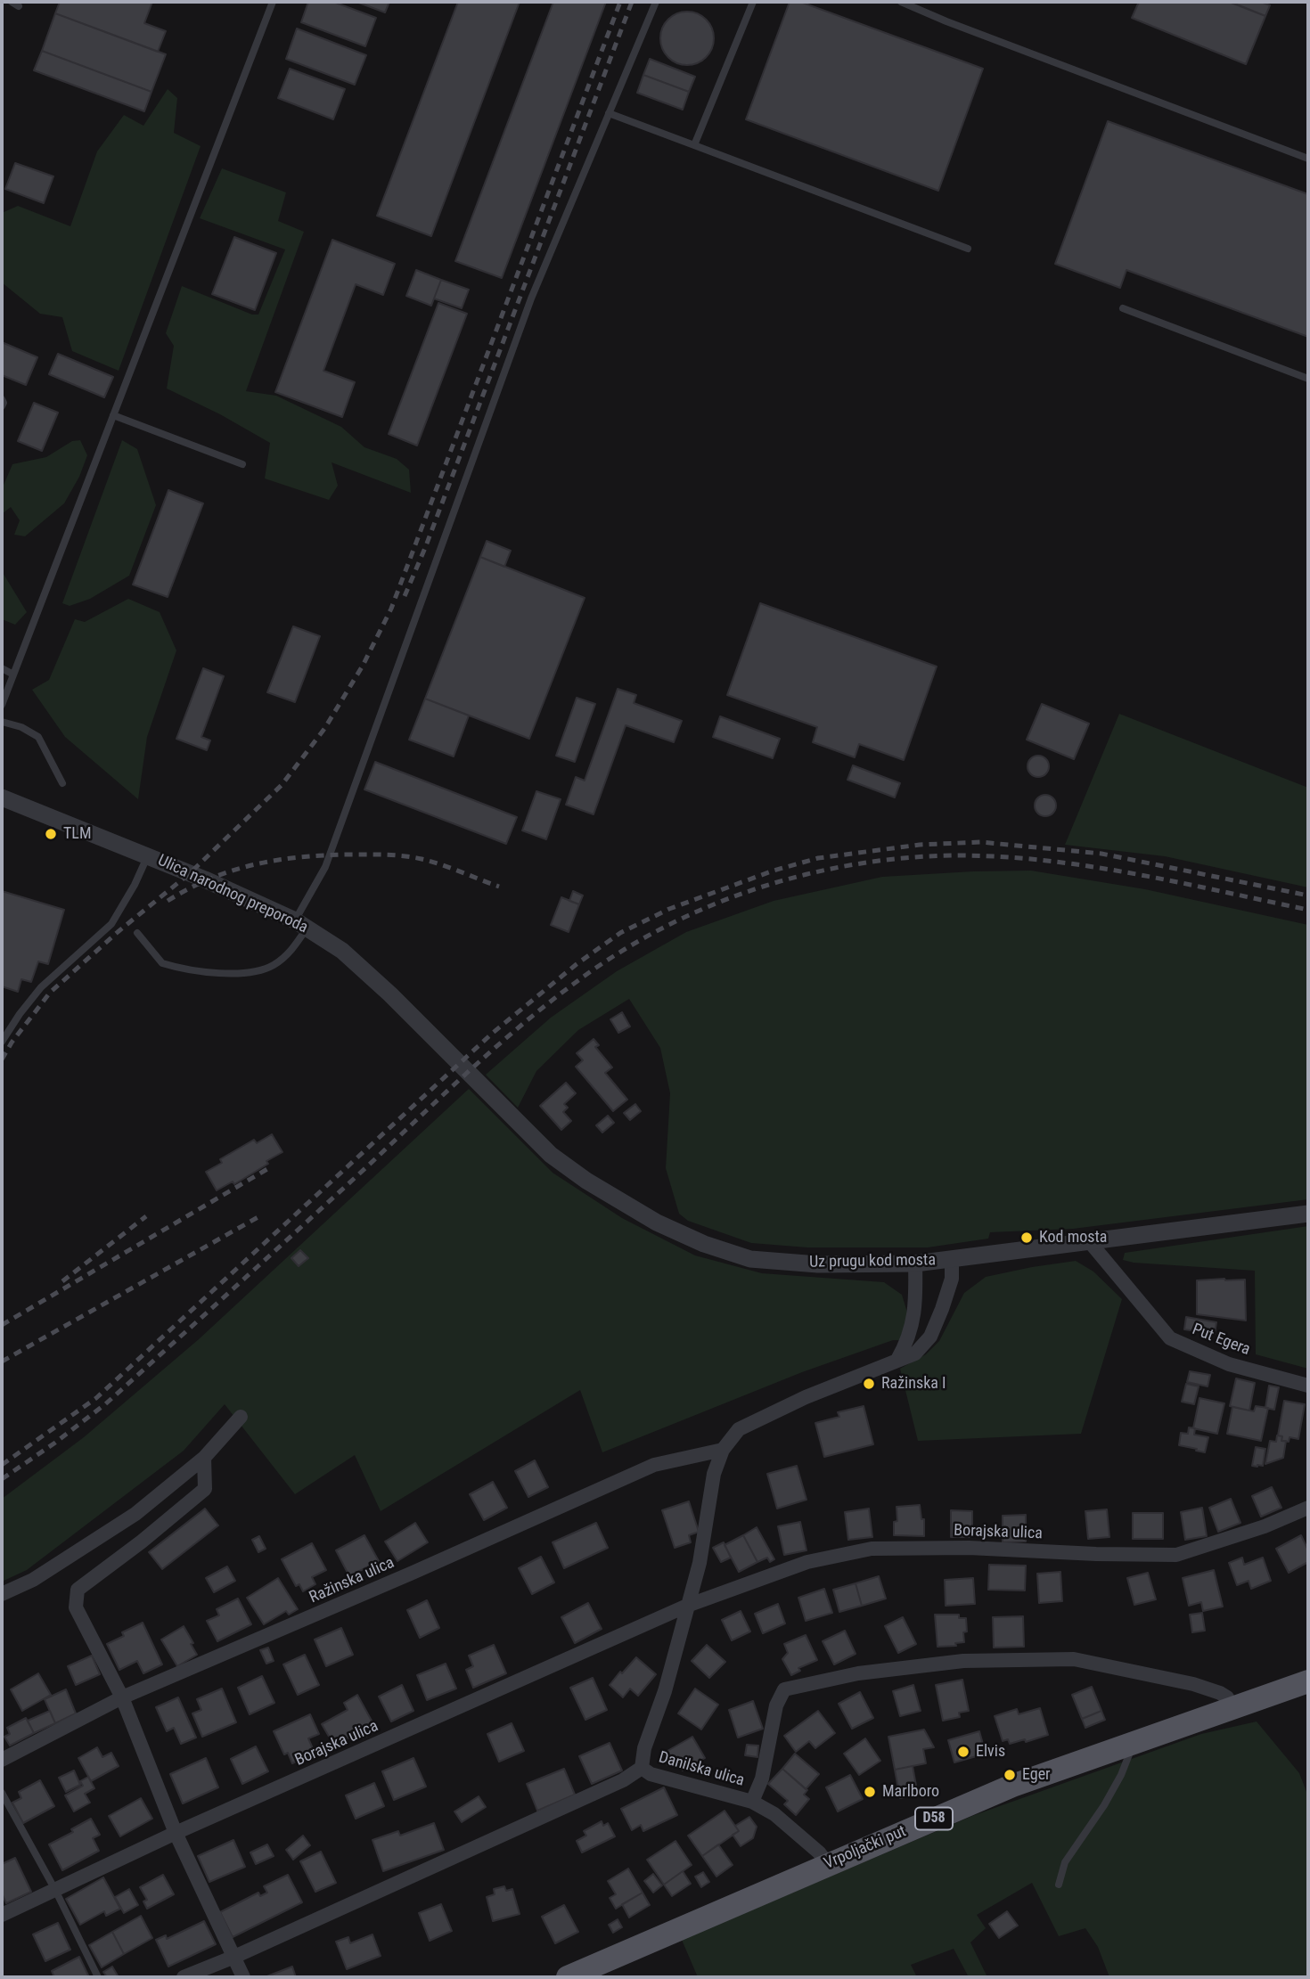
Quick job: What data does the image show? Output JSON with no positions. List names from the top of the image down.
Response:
{
  "streets": {
    "main road": ["D58", "Vrpoljački put"],
    "street": [
      "Ulica narodnog preporoda",
      "Uz prugu kod mosta",
      "Put Egera",
      "Borajska ulica",
      "Ražinska ulica",
      "Danilska ulica"
    ]
  },
  "crossings": [
    ["Ulica narodnog preporoda", "Uz prugu kod mosta"],
    ["Uz prugu kod mosta", "Put Egera"],
    ["Danilska ulica", "Vrpoljački put"]
  ],
  "places": [
    "TLM",
    "Kod mosta",
    "Ražinska I",
    "Elvis",
    "Eger",
    "Marlboro"
  ]
}
